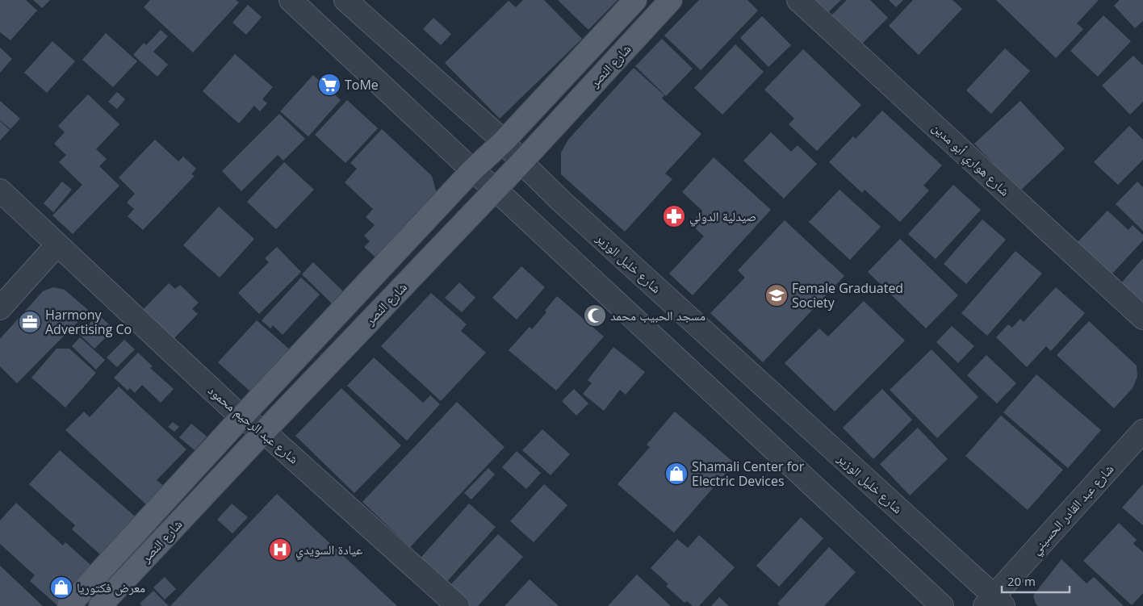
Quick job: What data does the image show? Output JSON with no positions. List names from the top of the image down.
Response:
{
  "streets": {
    "main road": ["شارع النصر"],
    "street": [
      "شارع هواري أبو مدين",
      "شارع خليل الوزير",
      "شارع عبد الرحيم محمود",
      "شارع عبد القادر الحسيني"
    ]
  },
  "crossings": [
    ["شارع النصر", "شارع خليل الوزير"],
    ["شارع النصر", "شارع عبد الرحيم محمود"],
    ["شارع خليل الوزير", "شارع عبد القادر الحسيني"]
  ],
  "places": {
    "supermarket": ["ToMe"],
    "pharmacy": ["صيدلية الدولي"],
    "school or university": ["Female Graduated Society"],
    "mosque": ["مسجد الحبيب محمد"],
    "office": ["Harmony Advertising Co"],
    "shop": ["Shamali Center for Electric Devices", "معرض فكتوريا"],
    "hospital": ["عيادة السويدي"]
  },
  "scale_bar": "20 m"
}
